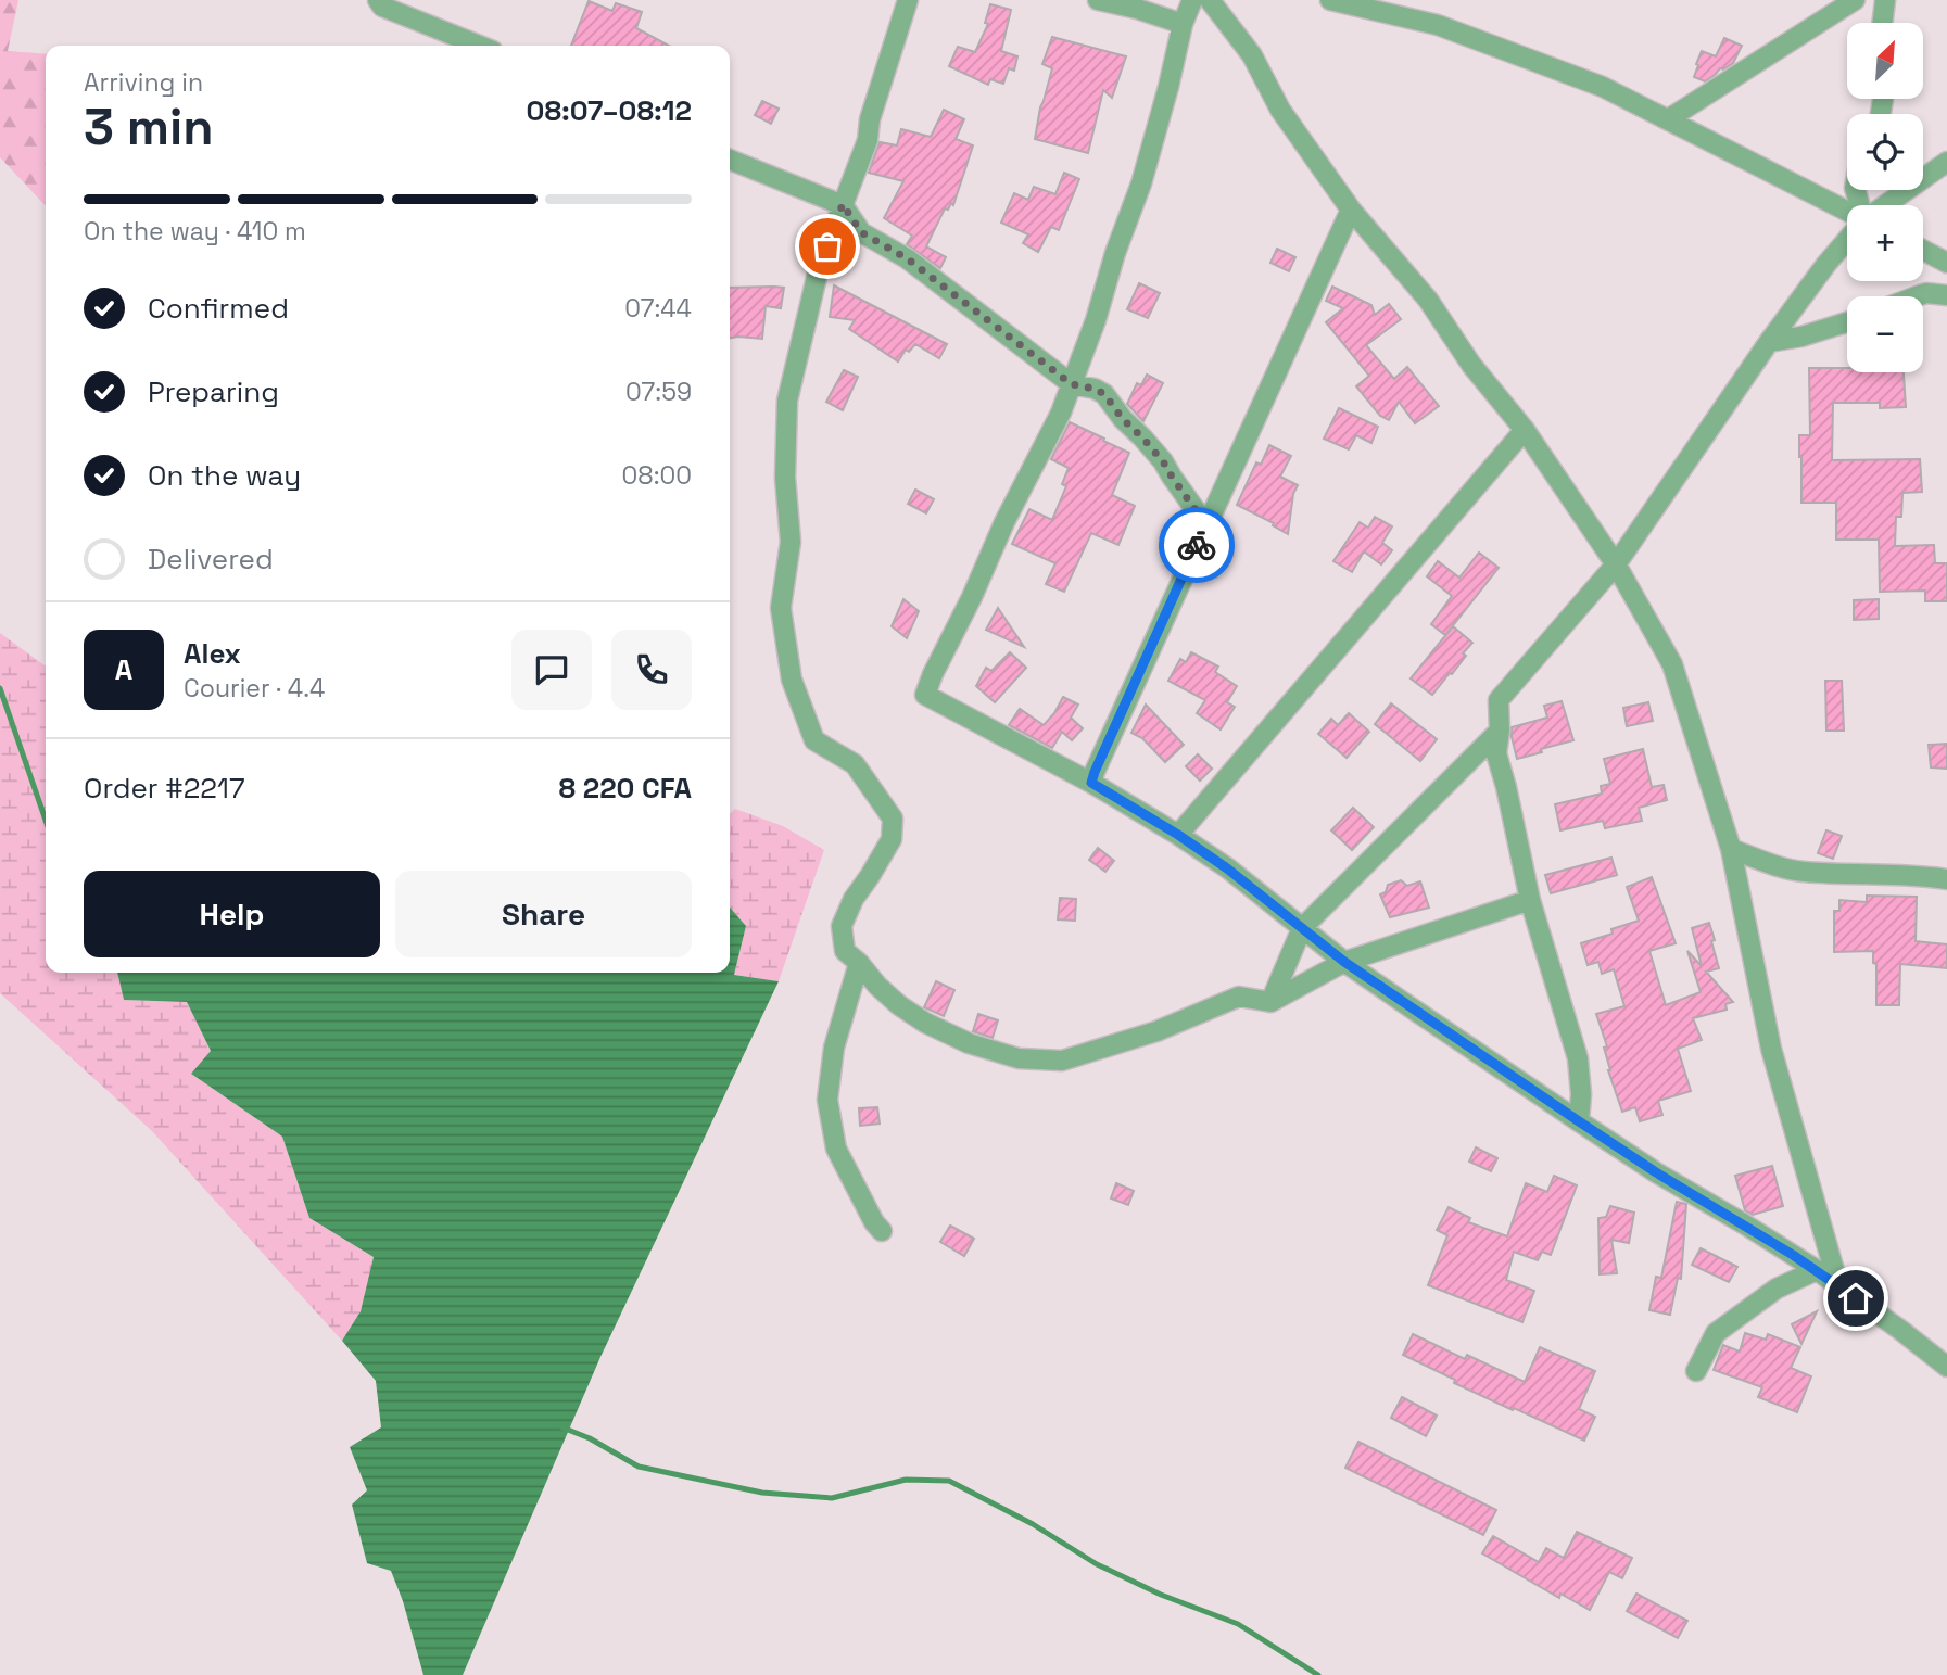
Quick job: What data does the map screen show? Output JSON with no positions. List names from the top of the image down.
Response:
{
  "north": "top right",
  "page": {
    "map_buttons": ["+", "−"],
    "heading": ["3 min", "Arriving in", "08:07–08:12"],
    "panel": [
      "Alex",
      "Courier · 4.4",
      "Order #2217",
      "8 220 CFA"
    ],
    "bar": "On the way · 410 m",
    "list": [
      ["Confirmed", "07:44"],
      ["Preparing", "07:59"],
      ["On the way", "08:00"],
      "Delivered"
    ],
    "round": "A",
    "buttons": ["Help", "Share"]
  }
}
